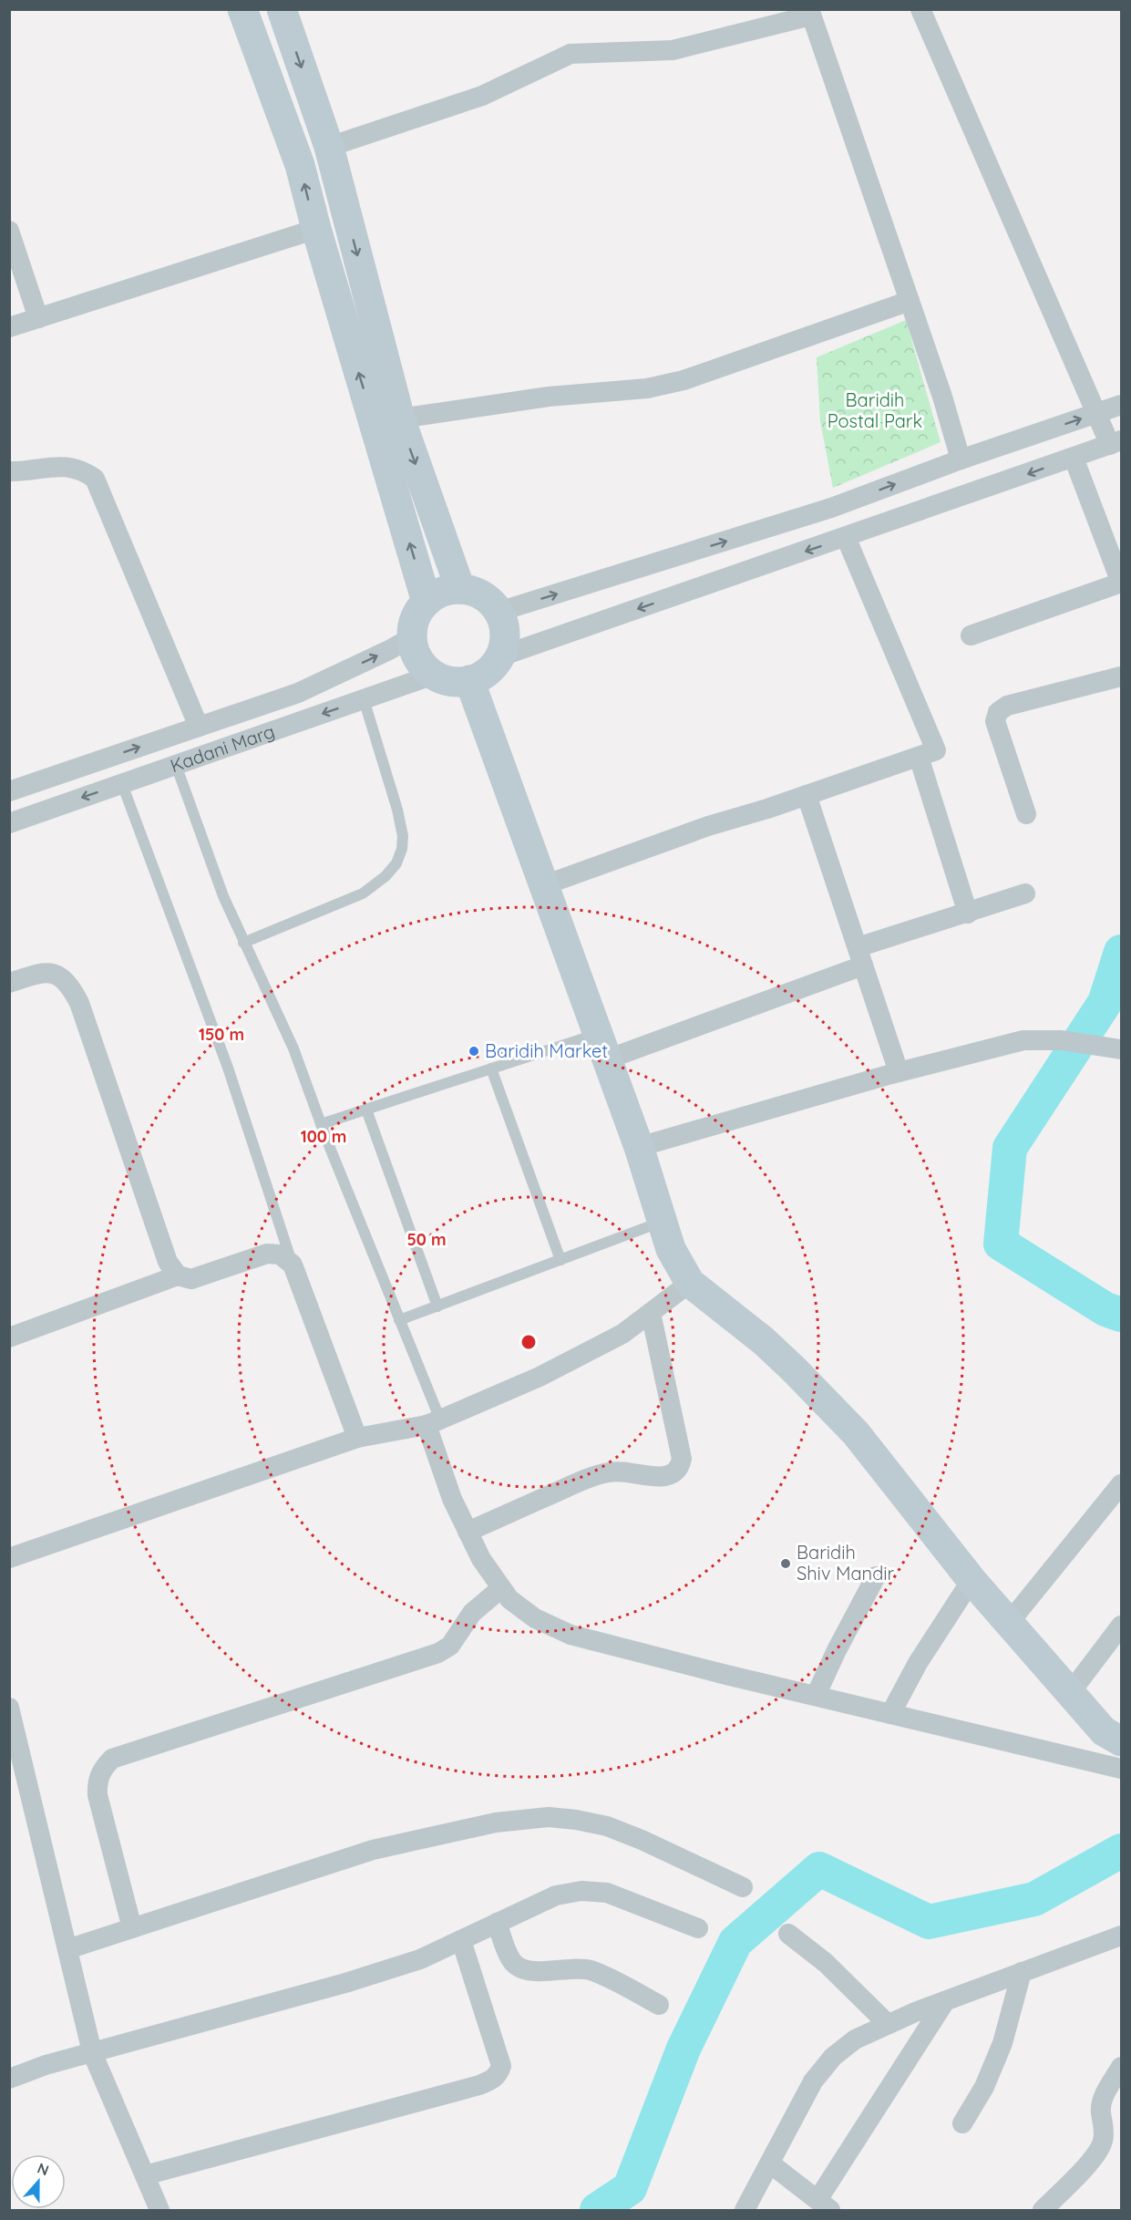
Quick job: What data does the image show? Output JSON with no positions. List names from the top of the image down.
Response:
{
  "streets": {
    "street": ["Kadani Marg"]
  },
  "parks": ["Baridih Postal Park"],
  "places": ["Baridih Market", "Baridih Shiv Mandir"],
  "north": "top",
  "rings": ["150 m", "100 m", "50 m"]
}
